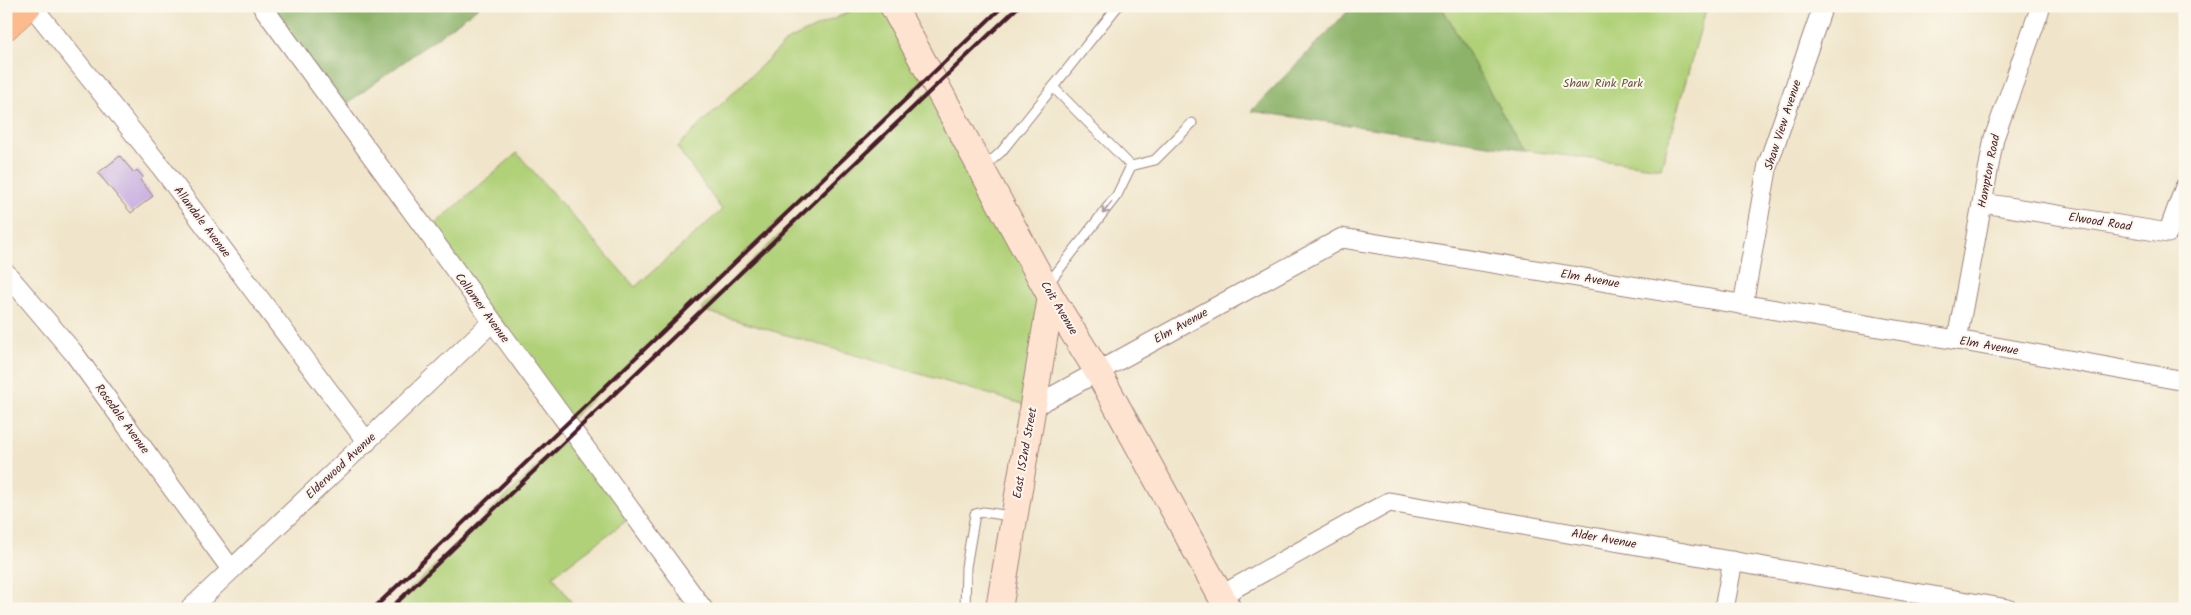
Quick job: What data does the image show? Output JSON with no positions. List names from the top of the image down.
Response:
{
  "streets": {
    "street": [
      "Shaw View Avenue",
      "Hampton Road",
      "Allandale Avenue",
      "Elwood Road",
      "Elm Avenue",
      "Collamer Avenue",
      "Coit Avenue",
      "Rosedale Avenue",
      "East 152nd Street",
      "Elderwood Avenue",
      "Alder Avenue"
    ]
  },
  "crossings": [
    ["Shaw View Avenue", "Elm Avenue"],
    ["Hampton Road", "Elwood Road"],
    ["Hampton Road", "Elm Avenue"],
    ["Allandale Avenue", "Elderwood Avenue"],
    ["Elm Avenue", "Coit Avenue"],
    ["Elm Avenue", "East 152nd Street"],
    ["Collamer Avenue", "Elderwood Avenue"],
    ["Coit Avenue", "East 152nd Street"],
    ["Coit Avenue", "Alder Avenue"],
    ["Rosedale Avenue", "Elderwood Avenue"]
  ],
  "parks": ["Shaw Rink Park"]
}
